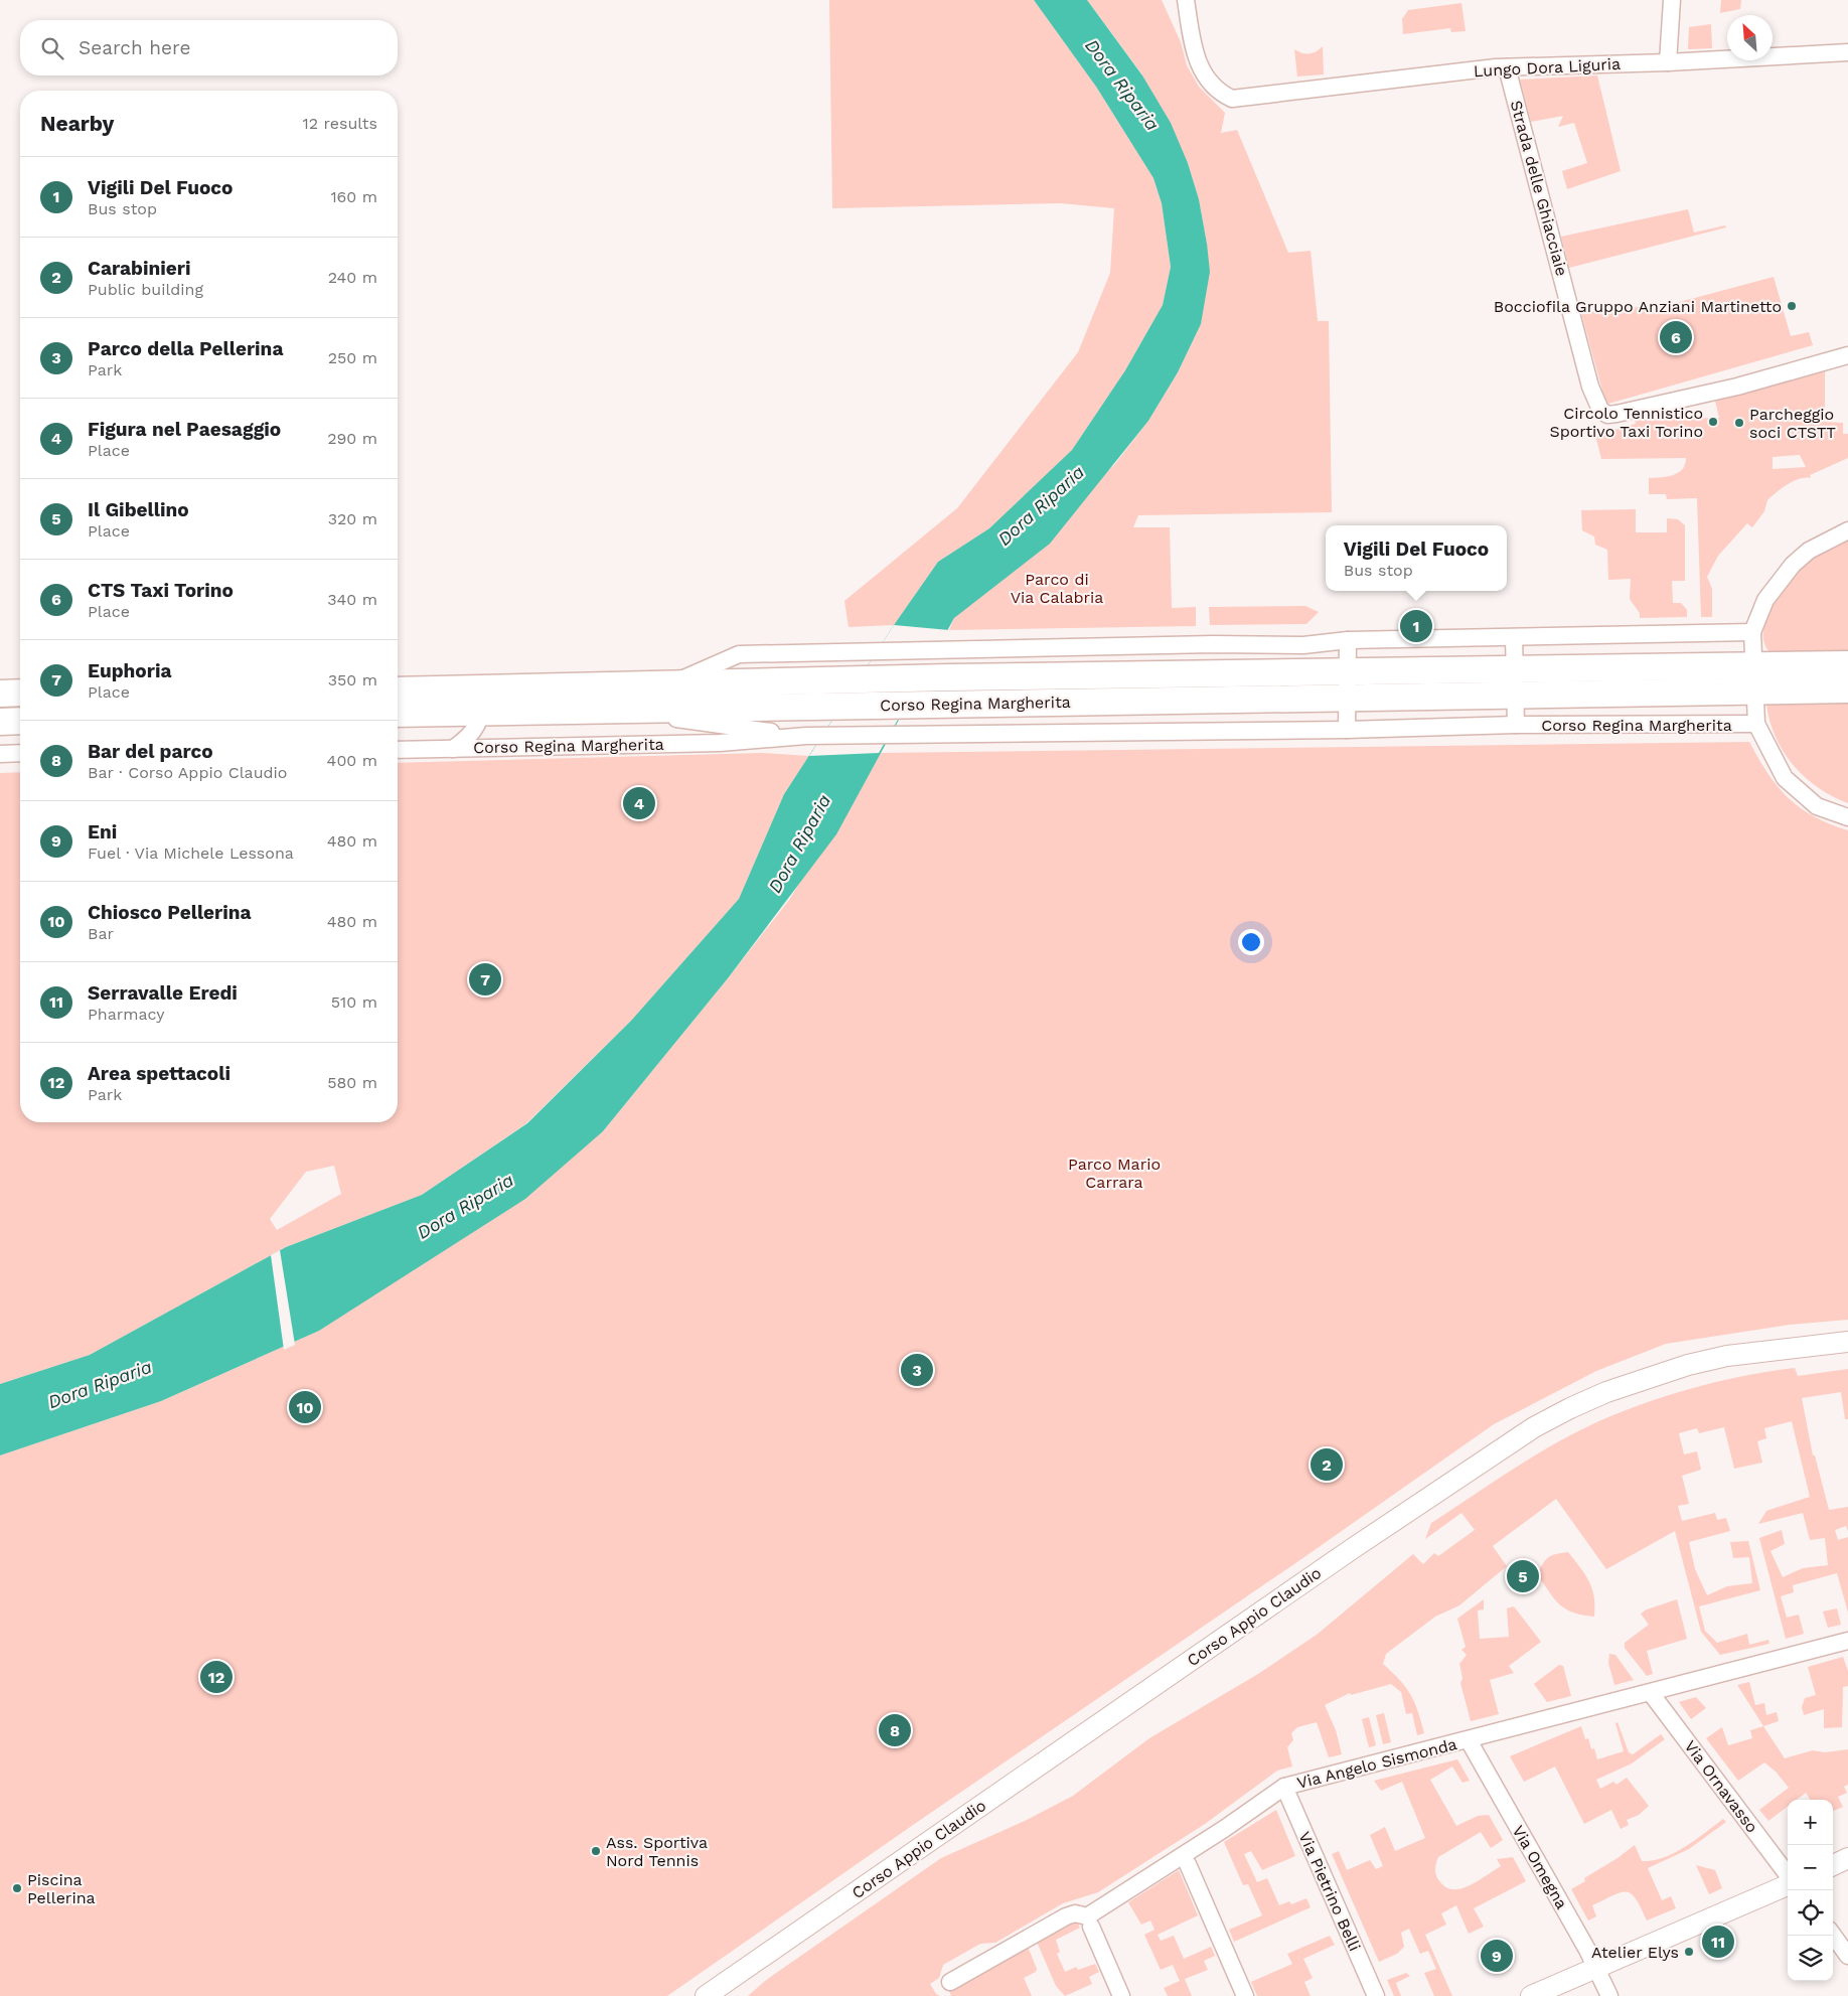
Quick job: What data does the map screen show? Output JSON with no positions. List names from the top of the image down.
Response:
{
  "streets": {
    "main road": ["Corso Regina Margherita"],
    "street": [
      "Lungo Dora Liguria",
      "Strada delle Ghiacciaie",
      "Corso Appio Claudio",
      "Via Angelo Sismonda",
      "Via Ornavasso",
      "Via Omegna",
      "Via Pietrino Belli"
    ]
  },
  "crossings": [
    ["Lungo Dora Liguria", "Strada delle Ghiacciaie"],
    ["Via Angelo Sismonda", "Via Ornavasso"],
    ["Via Angelo Sismonda", "Via Omegna"],
    ["Via Angelo Sismonda", "Via Pietrino Belli"]
  ],
  "water": ["Dora Riparia"],
  "parks": ["Parco di Via Calabria", "Parco Mario Carrara"],
  "places": [
    "Bocciofila Gruppo Anziani Martinetto",
    "Circolo Tennistico Sportivo Taxi Torino",
    "Parcheggio soci CTSTT",
    "Ass. Sportiva Nord Tennis",
    "Piscina Pellerina",
    "Atelier Elys"
  ],
  "north": "top left",
  "page": {
    "search": "Search here",
    "heading": ["Nearby", "12 results"],
    "list": [
      {
        "mark": "1",
        "name": "Vigili Del Fuoco",
        "note": "Bus stop",
        "value": "160 m"
      },
      {
        "mark": "2",
        "name": "Carabinieri",
        "note": "Public building",
        "value": "240 m"
      },
      {
        "mark": "3",
        "name": "Parco della Pellerina",
        "note": "Park",
        "value": "250 m"
      },
      {
        "mark": "4",
        "name": "Figura nel Paesaggio",
        "note": "Place",
        "value": "290 m"
      },
      {
        "mark": "5",
        "name": "Il Gibellino",
        "note": "Place",
        "value": "320 m"
      },
      {
        "mark": "6",
        "name": "CTS Taxi Torino",
        "note": "Place",
        "value": "340 m"
      },
      {
        "mark": "7",
        "name": "Euphoria",
        "note": "Place",
        "value": "350 m"
      },
      {
        "mark": "8",
        "name": "Bar del parco",
        "note": "Bar · Corso Appio Claudio",
        "value": "400 m"
      },
      {
        "mark": "9",
        "name": "Eni",
        "note": "Fuel · Via Michele Lessona",
        "value": "480 m"
      },
      {
        "mark": "10",
        "name": "Chiosco Pellerina",
        "note": "Bar",
        "value": "480 m"
      },
      {
        "mark": "11",
        "name": "Serravalle Eredi",
        "note": "Pharmacy",
        "value": "510 m"
      },
      {
        "mark": "12",
        "name": "Area spettacoli",
        "note": "Park",
        "value": "580 m"
      }
    ],
    "pins": [
      "6",
      "1",
      "4",
      "7",
      "3",
      "10",
      "2",
      "5",
      "12",
      "8",
      "11",
      "9"
    ],
    "popup": ["Vigili Del Fuoco", "Bus stop"],
    "map_buttons": ["+", "−"]
  }
}
